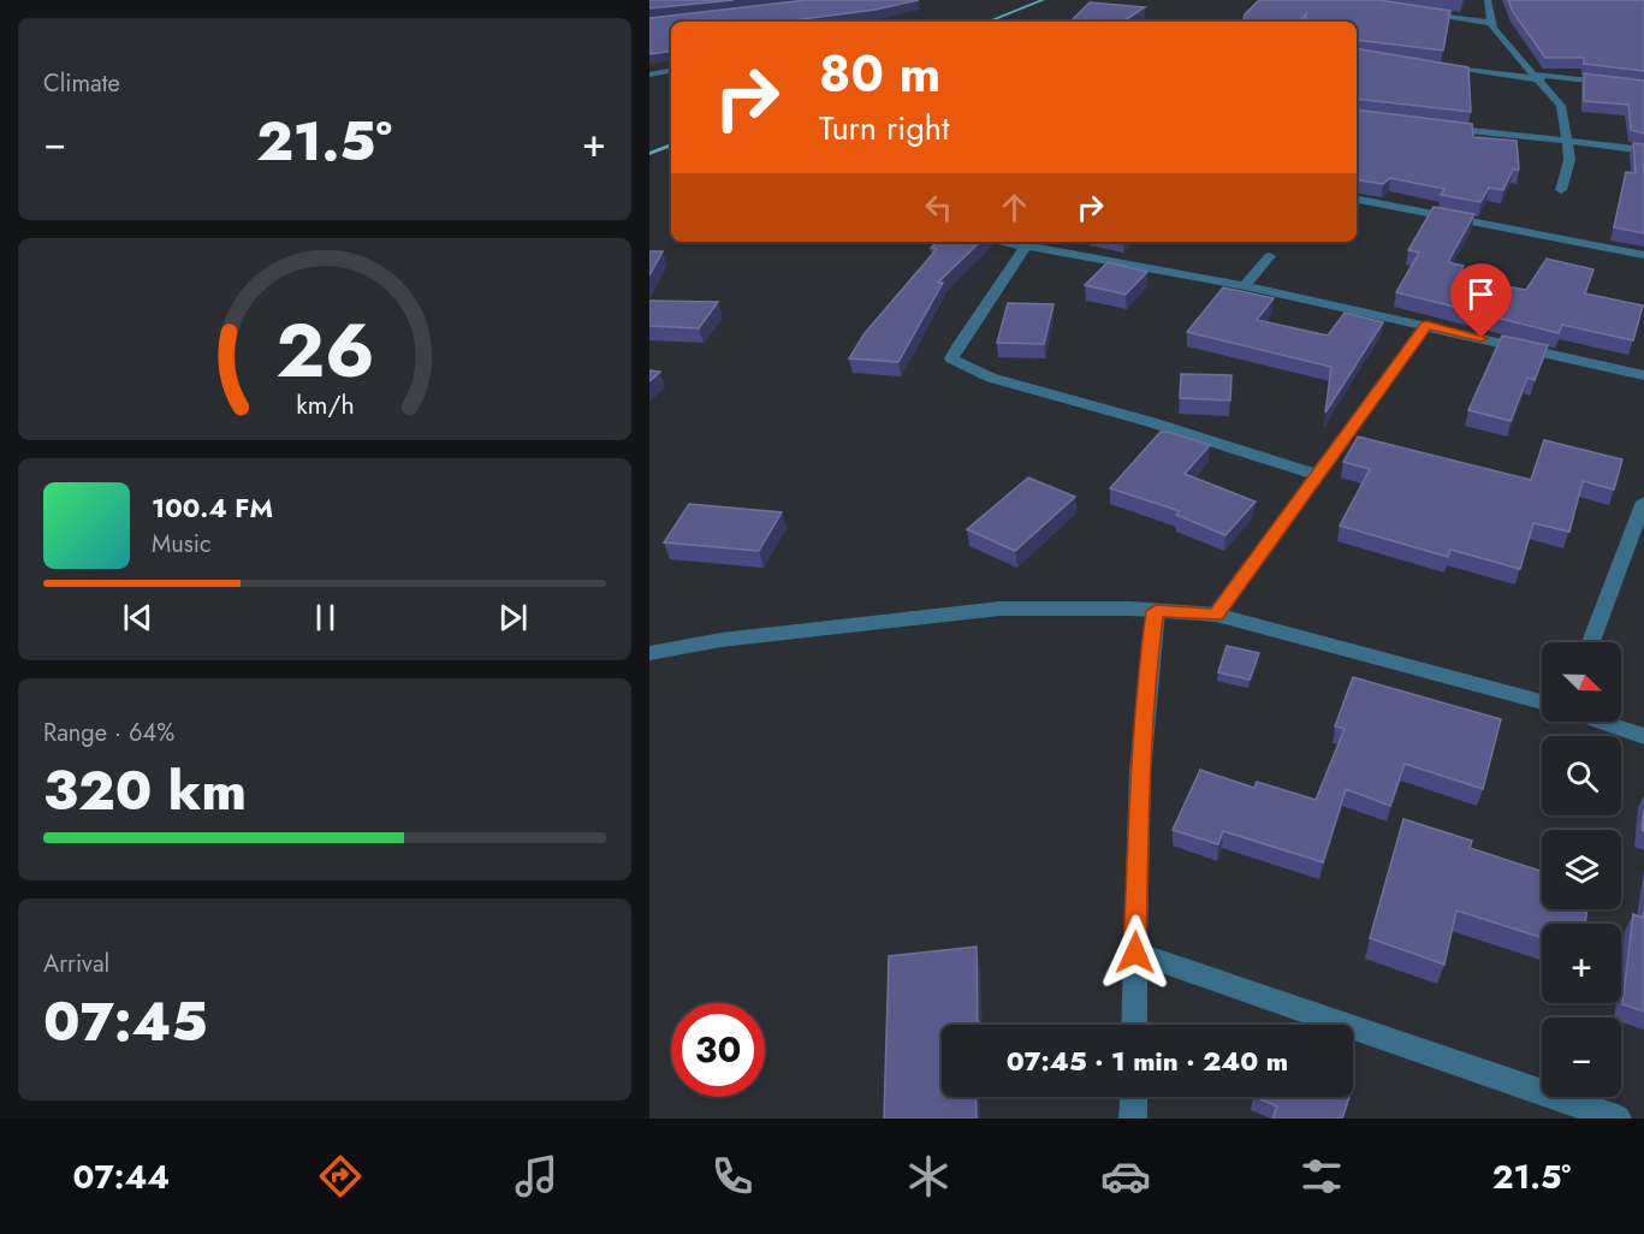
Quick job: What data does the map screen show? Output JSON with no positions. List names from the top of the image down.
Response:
{
  "north": "bottom right",
  "page": {
    "tile": [
      "Climate",
      ["Range · 64%", "320 km"],
      ["Arrival", "07:45"]
    ],
    "turn": ["80 m", "Turn right"],
    "heat": ["−", "21.5°", "+"],
    "song": ["100.4 FM", "Music"],
    "map_buttons": ["+", "−"],
    "limit": "30",
    "trip": "07:45 · 1 min · 240 m",
    "tabs": ["07:44", "21.5°"],
    "gauge": ["26", "km/h"]
  }
}
